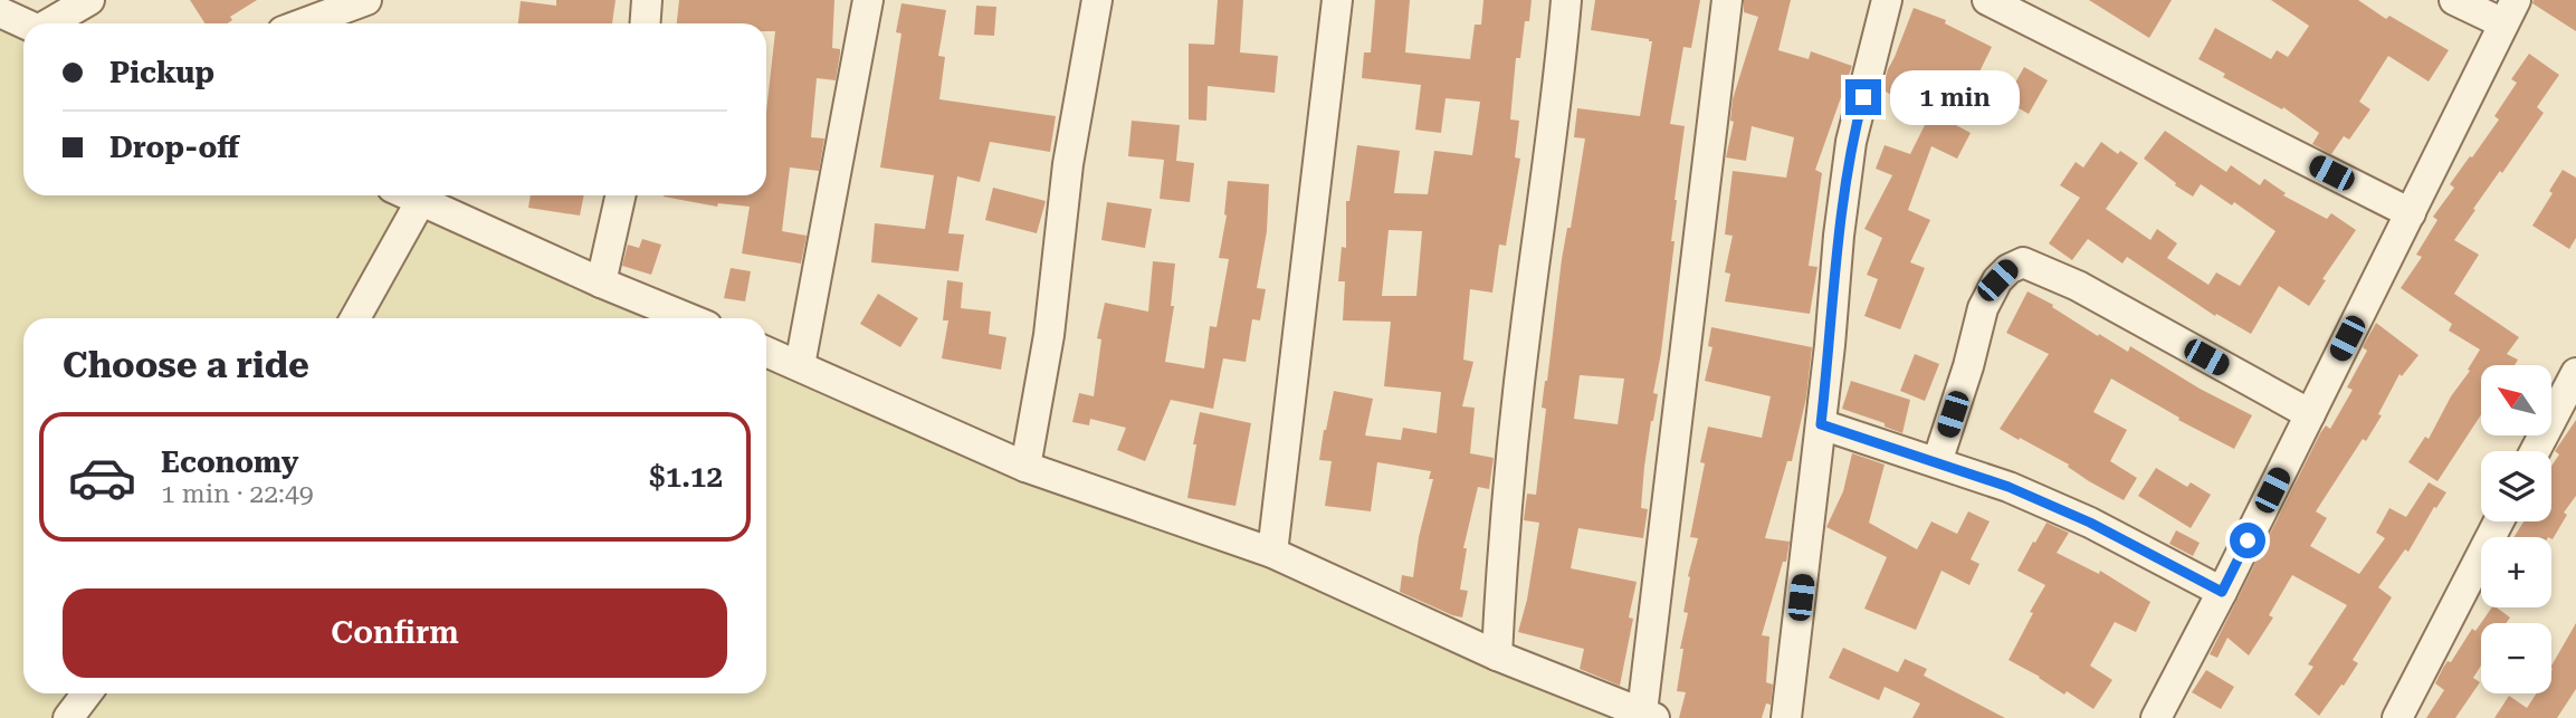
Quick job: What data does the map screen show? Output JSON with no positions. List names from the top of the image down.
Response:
{
  "north": "top left",
  "page": {
    "banner": ["Pickup", "Drop-off"],
    "bubble": "1 min",
    "heading": "Choose a ride",
    "map_buttons": ["+", "−"],
    "list": [
      {
        "name": "Economy",
        "note": "1 min · 22:49",
        "value": "$1.12"
      }
    ],
    "buttons": "Confirm"
  }
}
